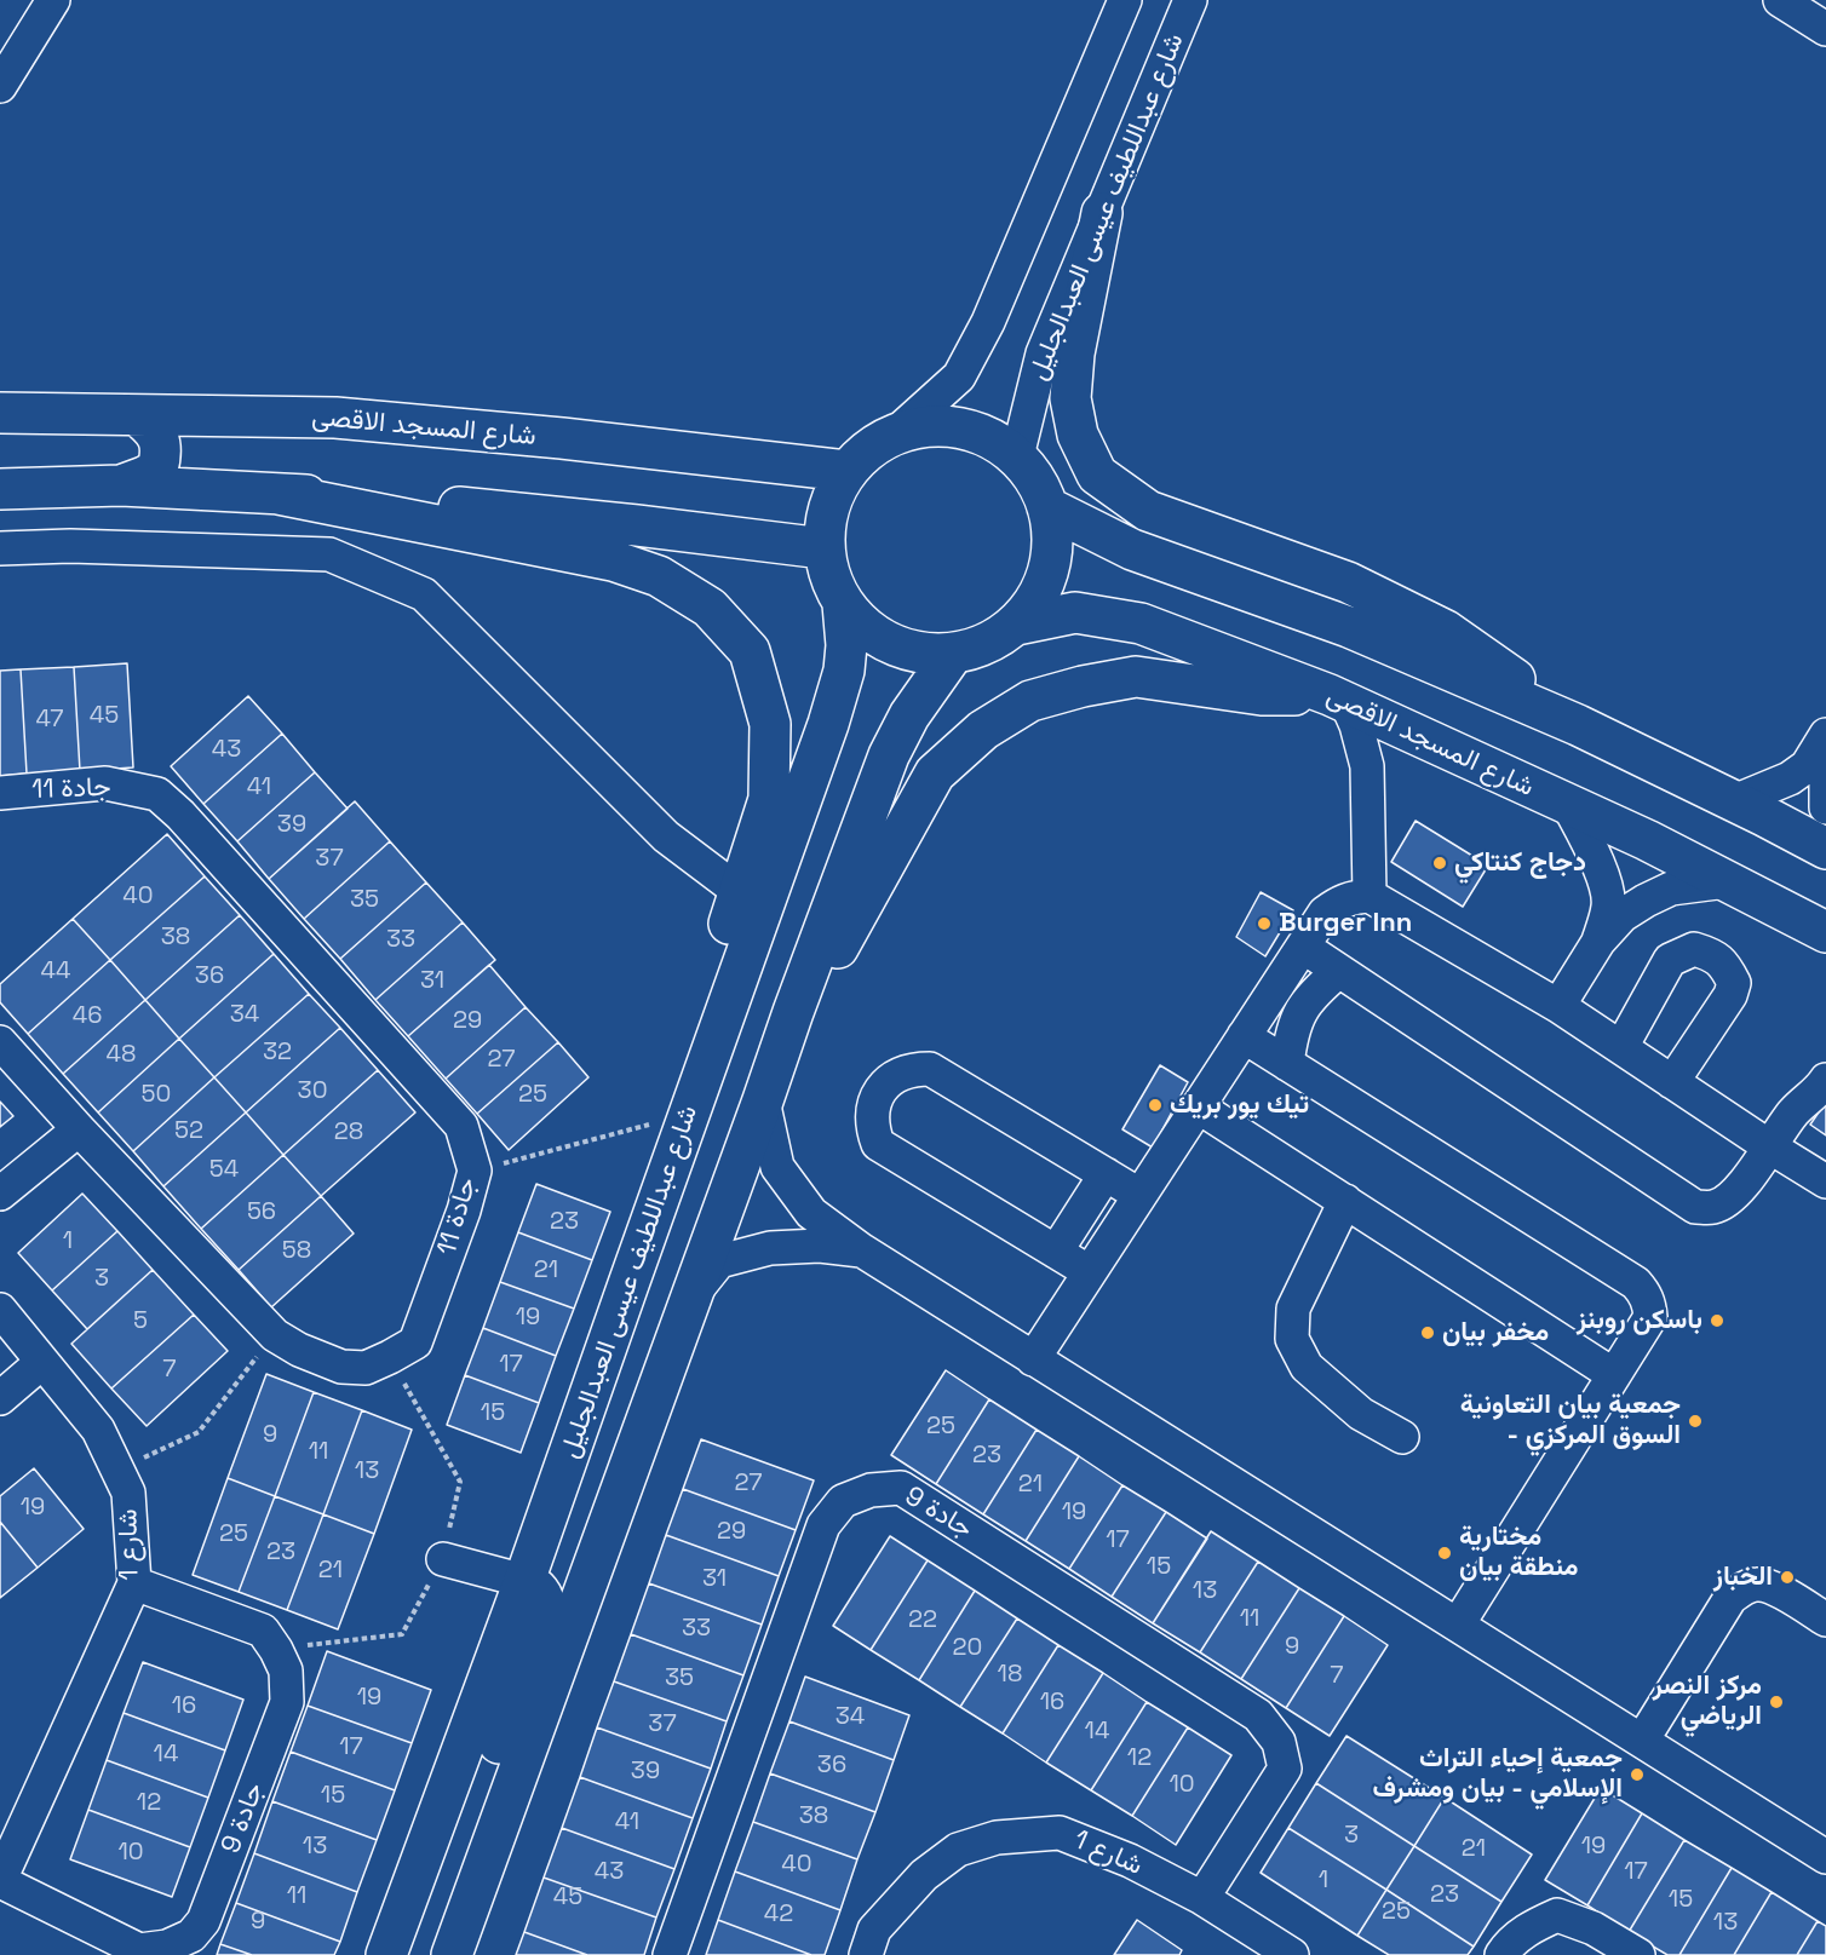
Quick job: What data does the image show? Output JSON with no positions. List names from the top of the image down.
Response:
{
  "streets": {
    "main road": ["شارع عبداللطيف عيسى العبدالجليل", "شارع المسجد الاقصى"],
    "street": ["جادة 11", "جادة 9", "شارع 1"]
  },
  "crossings": [
    ["شارع عبداللطيف عيسى العبدالجليل", "شارع المسجد الاقصى"],
    ["جادة 9", "شارع 1"]
  ],
  "places": [
    "دجاج كنتاكي",
    "Burger Inn",
    "تيك يور بريك",
    "باسكن روبنز",
    "مخفر بيان",
    "جمعية بيان التعاونية - السوق المركزي",
    "مختارية منطقة بيان",
    "الخباز",
    "مركز النصر الرياضي",
    "جمعية إحياء التراث الإسلامي - بيان ومشرف"
  ],
  "house_numbers": [
    "45",
    "47",
    "43",
    "41",
    "39",
    "37",
    "40",
    "35",
    "38",
    "33",
    "44",
    "36",
    "31",
    "34",
    "46",
    "29",
    "32",
    "48",
    "27",
    "30",
    "50",
    "25",
    "52",
    "28",
    "54",
    "56",
    "23",
    "1",
    "58",
    "21",
    "3",
    "19",
    "5",
    "17",
    "7",
    "15",
    "25",
    "9",
    "11",
    "23",
    "13",
    "27",
    "21",
    "19",
    "19",
    "29",
    "25",
    "17",
    "23",
    "15",
    "21",
    "31",
    "13",
    "11",
    "22",
    "33",
    "9",
    "20",
    "18",
    "7",
    "35",
    "19",
    "16",
    "16",
    "34",
    "37",
    "14",
    "17",
    "14",
    "12",
    "36",
    "39",
    "10",
    "15",
    "12",
    "38",
    "41",
    "3",
    "13",
    "19",
    "21",
    "10",
    "40",
    "43",
    "17",
    "1",
    "23",
    "11",
    "45",
    "15",
    "25",
    "42",
    "9",
    "13"
  ]
}
